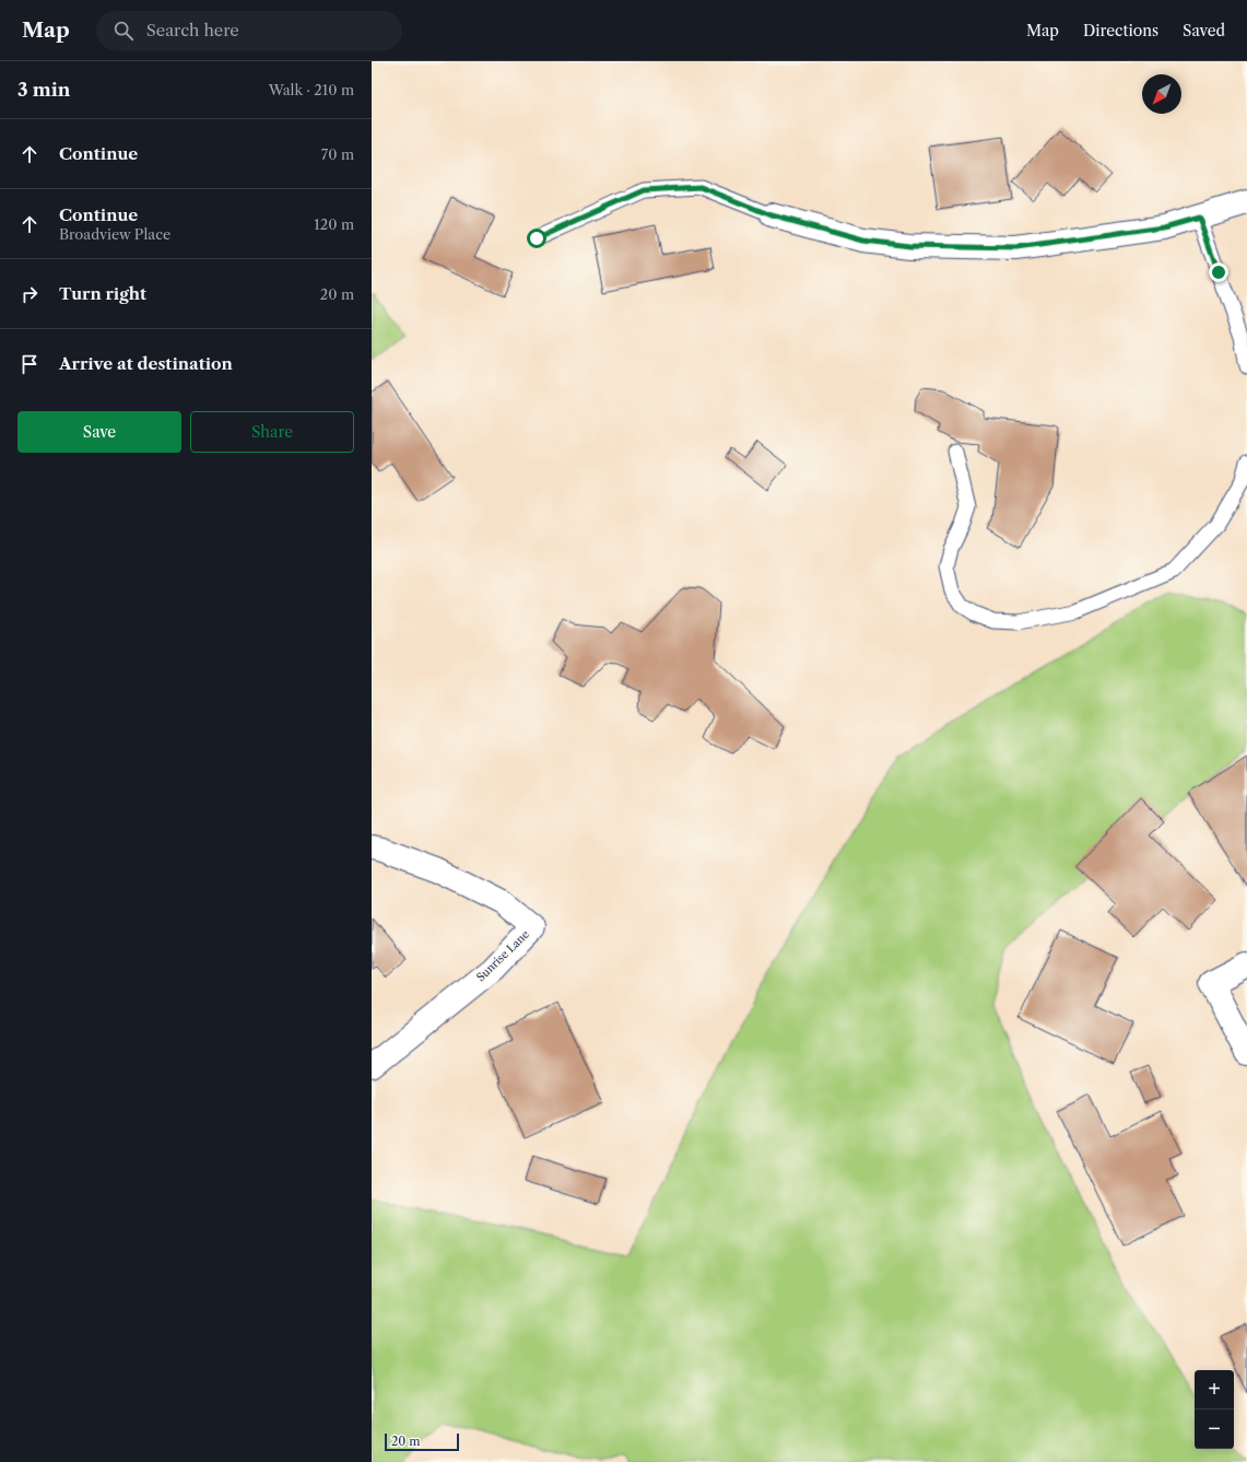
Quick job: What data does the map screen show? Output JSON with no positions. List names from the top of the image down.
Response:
{
  "streets": {
    "street": ["Sunrise Lane"]
  },
  "scale_bar": "20 m",
  "north": "bottom left",
  "page": {
    "header": "Map",
    "search": "Search here",
    "nav": ["Map", "Directions", "Saved"],
    "heading": ["3 min", "Walk · 210 m"],
    "list": [
      ["Continue", "70 m"],
      ["Continue", "Broadview Place", "120 m"],
      ["Turn right", "20 m"],
      "Arrive at destination"
    ],
    "buttons": ["Save", "Share"],
    "map_buttons": ["+", "−"],
    "scale": "20 m"
  }
}
